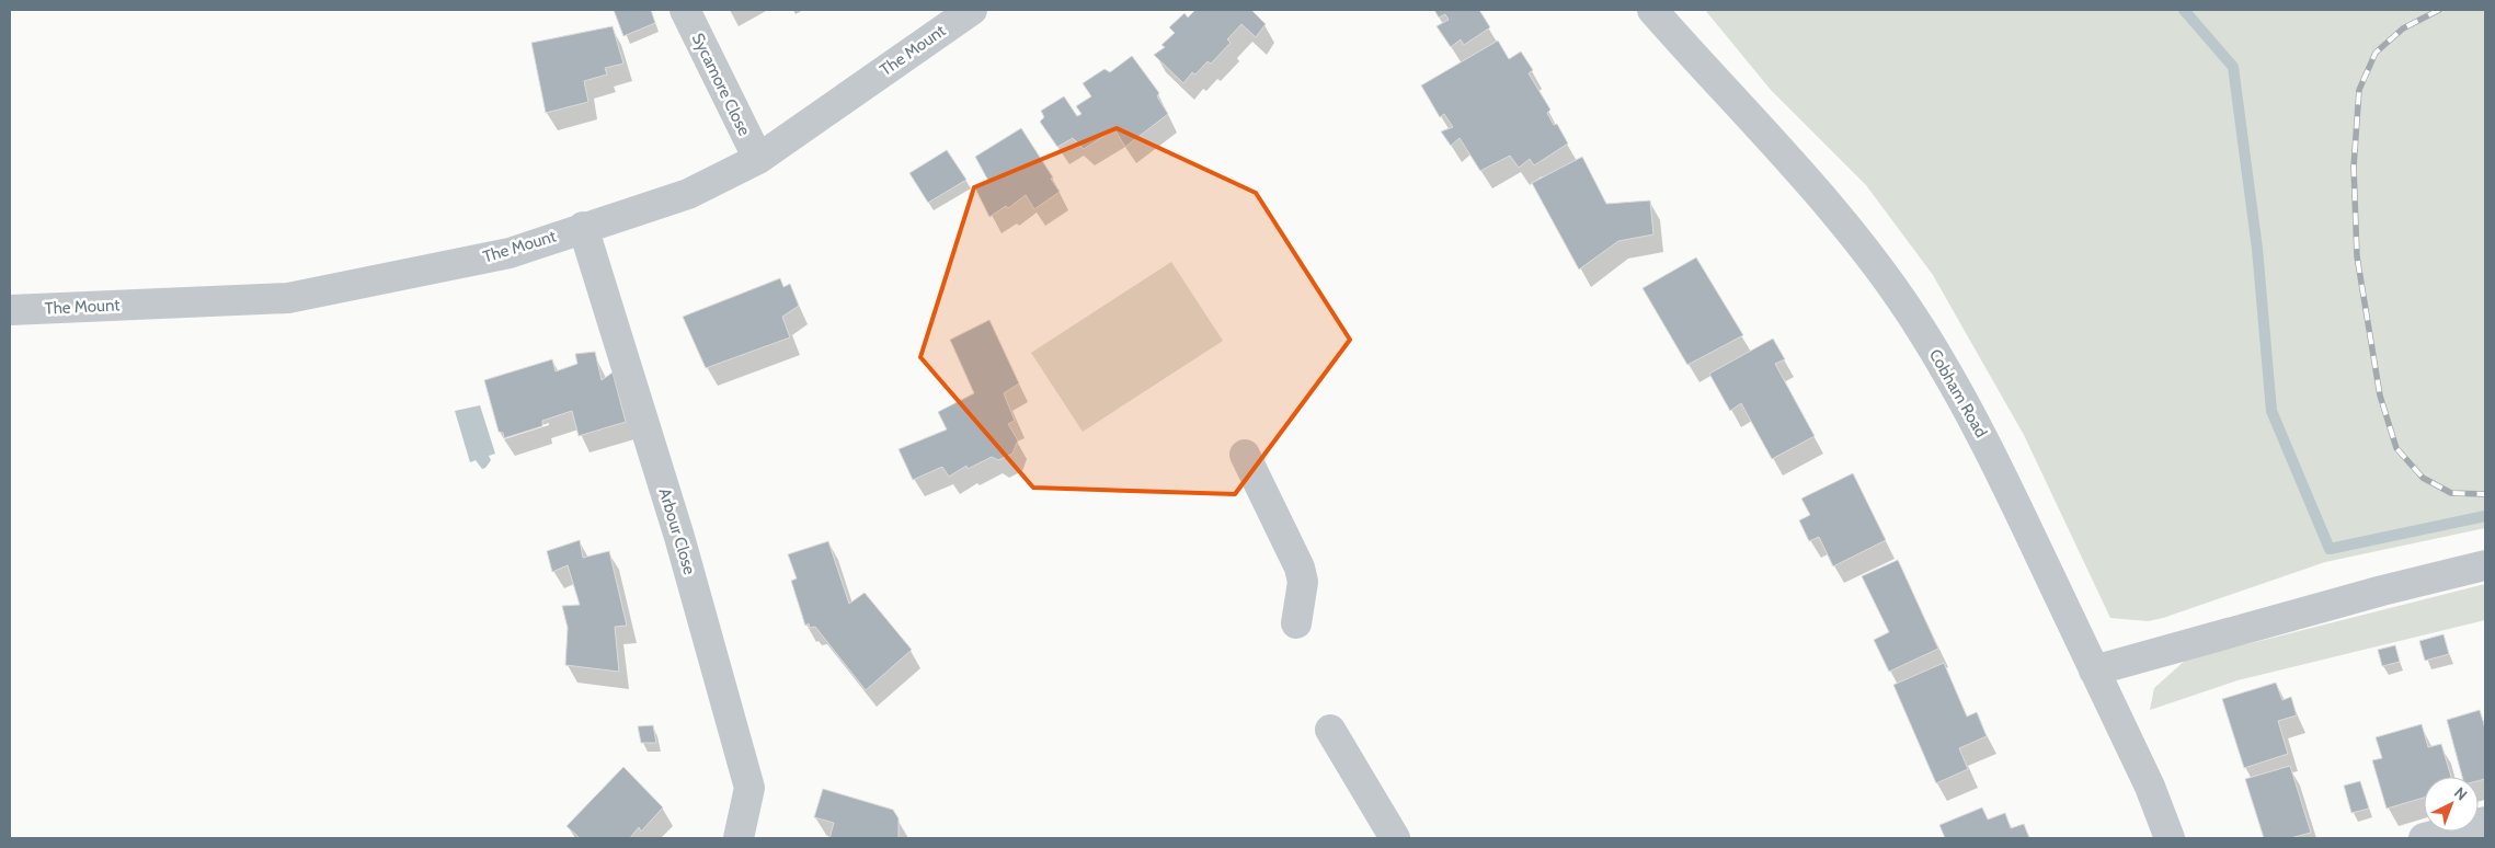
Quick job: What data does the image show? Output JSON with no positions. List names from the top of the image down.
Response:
{
  "streets": {
    "street": [
      "The Mount",
      "Sycamore Close",
      "Cobham Road",
      "Arbour Close"
    ]
  },
  "crossings": [
    ["The Mount", "Sycamore Close"],
    ["The Mount", "Arbour Close"]
  ],
  "north": "top right"
}
